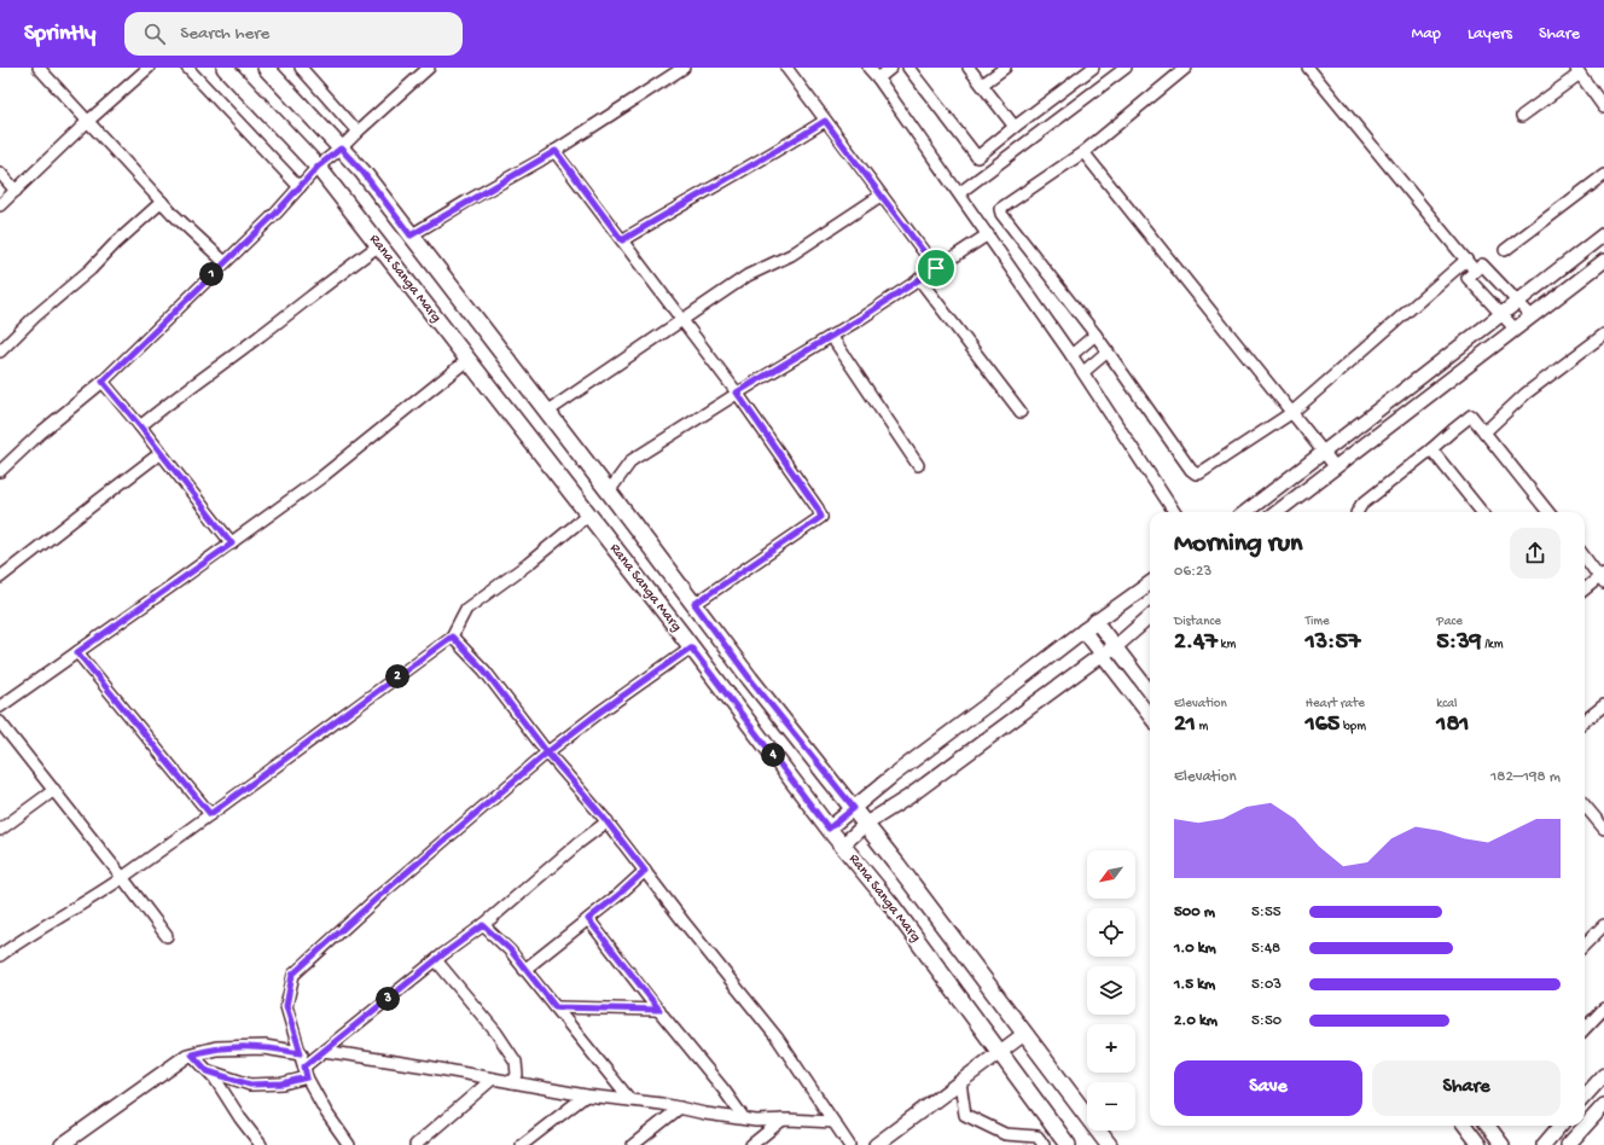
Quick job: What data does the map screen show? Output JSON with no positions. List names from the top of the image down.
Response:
{
  "streets": {
    "main road": ["Rana Sanga Marg"]
  },
  "north": "bottom left",
  "page": {
    "header": "Sprintly",
    "search": "Search here",
    "nav": ["Map", "Layers", "Share"],
    "pins": [
      "1",
      "2",
      "4",
      "3"
    ],
    "heading": ["Morning run", "06:23"],
    "stats": [
      ["Distance", "2.47 km"],
      ["Time", "13:57"],
      ["Pace", "5:39 /km"],
      ["Elevation", "21 m"],
      ["Heart rate", "165 bpm"],
      ["kcal", "181"]
    ],
    "chart": ["Elevation", "182–198 m"],
    "map_buttons": ["+", "−"],
    "list": [
      {
        "name": "500 m",
        "note": "5:55"
      },
      {
        "name": "1.0 km",
        "note": "5:48"
      },
      {
        "name": "1.5 km",
        "note": "5:03"
      },
      {
        "name": "2.0 km",
        "note": "5:50"
      }
    ],
    "buttons": ["Save", "Share"]
  }
}
